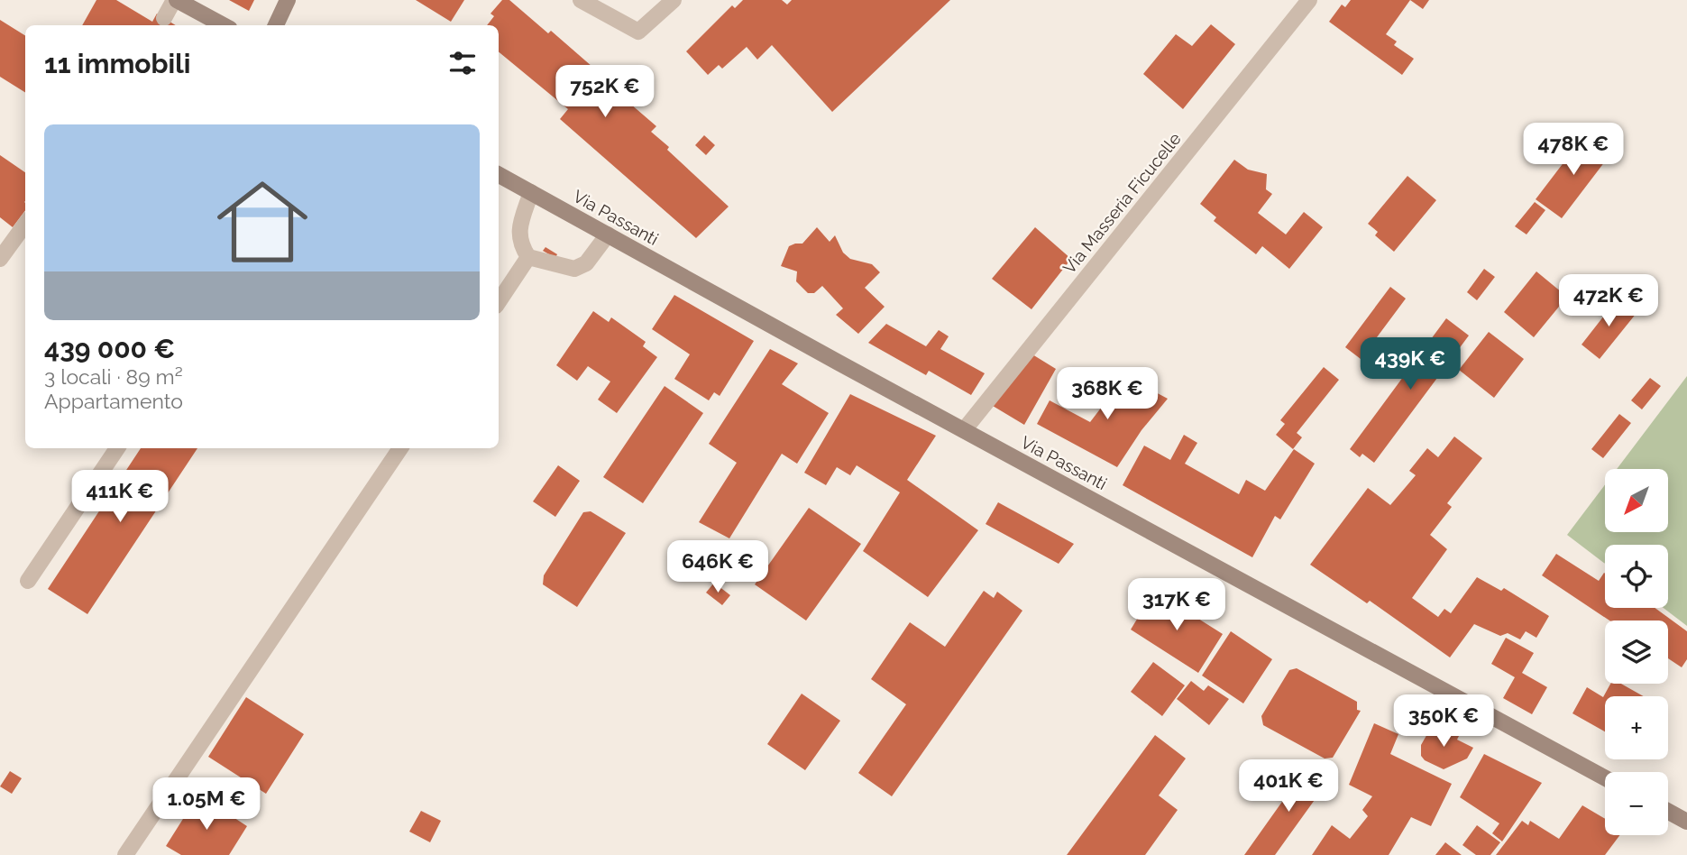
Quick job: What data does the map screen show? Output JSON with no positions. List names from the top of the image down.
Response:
{
  "streets": {
    "main road": ["Via Passanti"],
    "street": ["Via Masseria Ficucelle"]
  },
  "crossings": [
    ["Via Masseria Ficucelle", "Via Passanti"]
  ],
  "north": "bottom left",
  "page": {
    "heading": "11 immobili",
    "price": [
      "752K €",
      "478K €",
      "472K €",
      "439K €",
      "368K €",
      "411K €",
      "646K €",
      "317K €",
      "350K €",
      "401K €",
      "1.05M €"
    ],
    "list": [
      {
        "name": "439 000 €",
        "note": "3 locali · 89 m² · Appartamento"
      }
    ],
    "map_buttons": ["+", "−"]
  }
}
